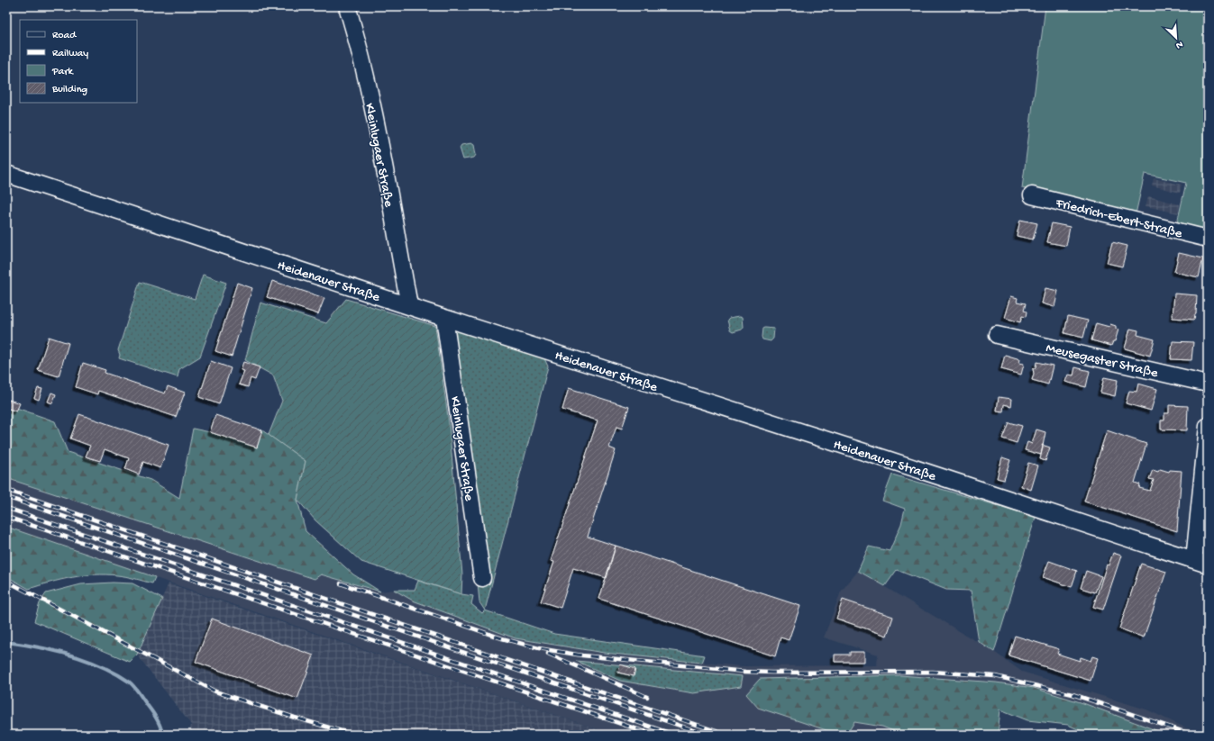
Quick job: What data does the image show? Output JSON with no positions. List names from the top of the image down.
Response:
{
  "streets": {
    "street": [
      "Kleinlugaer Straße",
      "Friedrich-Ebert-Straße",
      "Heidenauer Straße",
      "Meusegaster Straße"
    ]
  },
  "crossings": [
    ["Kleinlugaer Straße", "Heidenauer Straße"]
  ],
  "legend": [
    "Road",
    "Railway",
    "Park",
    "Building"
  ],
  "north": "bottom right"
}
